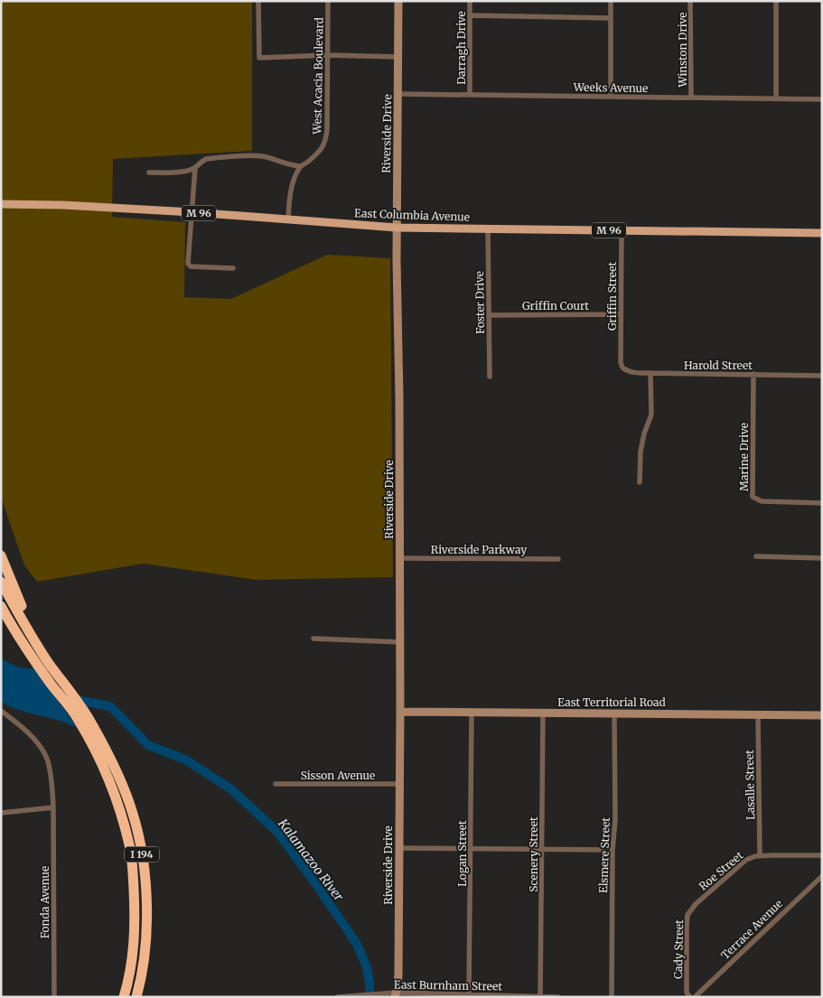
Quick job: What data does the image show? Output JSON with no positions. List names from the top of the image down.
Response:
{
  "streets": {
    "highway": ["I 194"],
    "main road": ["M 96", "East Columbia Avenue"],
    "street": [
      "Darragh Drive",
      "Winston Drive",
      "West Acacia Boulevard",
      "Weeks Avenue",
      "Riverside Drive",
      "Griffin Street",
      "Foster Drive",
      "Griffin Court",
      "Harold Street",
      "Marine Drive",
      "Riverside Parkway",
      "East Territorial Road",
      "Sisson Avenue",
      "Lasalle Street",
      "Logan Street",
      "Scenery Street",
      "Elsmere Street",
      "Roe Street",
      "Fonda Avenue",
      "Terrace Avenue",
      "Cady Street",
      "East Burnham Street"
    ]
  },
  "crossings": [
    ["Darragh Drive", "Weeks Avenue"],
    ["Winston Drive", "Weeks Avenue"],
    ["West Acacia Boulevard", "East Columbia Avenue"],
    ["Weeks Avenue", "Riverside Drive"],
    ["Riverside Drive", "East Columbia Avenue"],
    ["Riverside Drive", "Riverside Parkway"],
    ["Riverside Drive", "East Territorial Road"],
    ["Riverside Drive", "Sisson Avenue"],
    ["Riverside Drive", "East Burnham Street"],
    ["East Columbia Avenue", "Griffin Street"],
    ["East Columbia Avenue", "Foster Drive"],
    ["Griffin Street", "Griffin Court"],
    ["Griffin Street", "Harold Street"],
    ["Foster Drive", "Griffin Court"],
    ["Harold Street", "Marine Drive"],
    ["East Territorial Road", "Lasalle Street"],
    ["East Territorial Road", "Logan Street"],
    ["East Territorial Road", "Scenery Street"],
    ["East Territorial Road", "Elsmere Street"],
    ["Lasalle Street", "Roe Street"],
    ["Logan Street", "East Burnham Street"],
    ["Scenery Street", "East Burnham Street"],
    ["Roe Street", "Cady Street"]
  ],
  "water": ["Kalamazoo River"]
}
